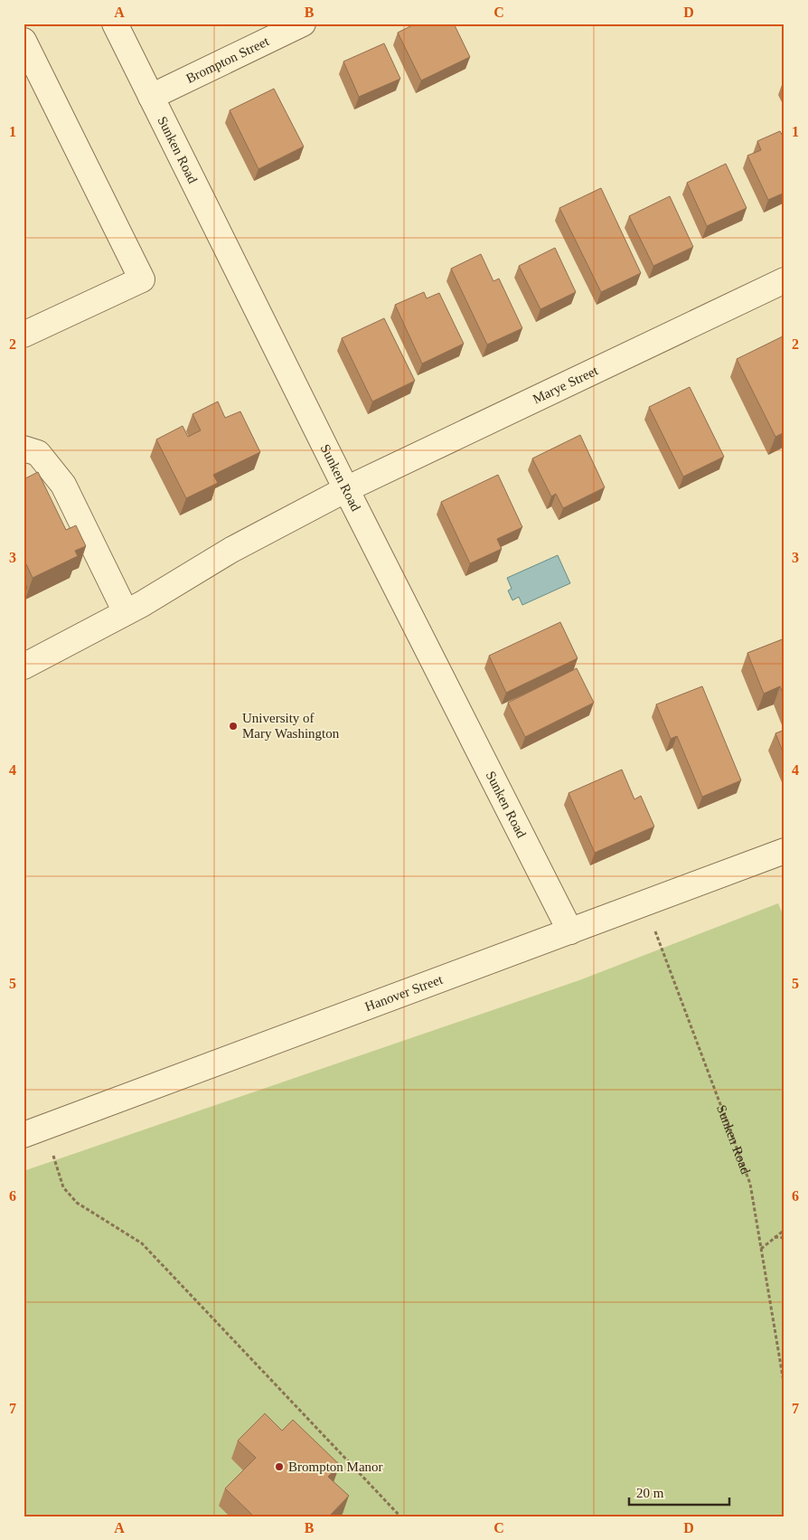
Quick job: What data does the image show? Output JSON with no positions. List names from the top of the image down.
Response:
{
  "streets": {
    "street": [
      "Brompton Street",
      "Sunken Road",
      "Marye Street",
      "Hanover Street"
    ]
  },
  "crossings": [
    ["Brompton Street", "Sunken Road"],
    ["Sunken Road", "Marye Street"],
    ["Sunken Road", "Hanover Street"]
  ],
  "places": ["University of Mary Washington", "Brompton Manor"],
  "scale_bar": "20 m",
  "grid": {
    "columns": [
      "A",
      "B",
      "C",
      "D"
    ],
    "rows": [
      "1",
      "2",
      "3",
      "4",
      "5",
      "6",
      "7"
    ]
  }
}
